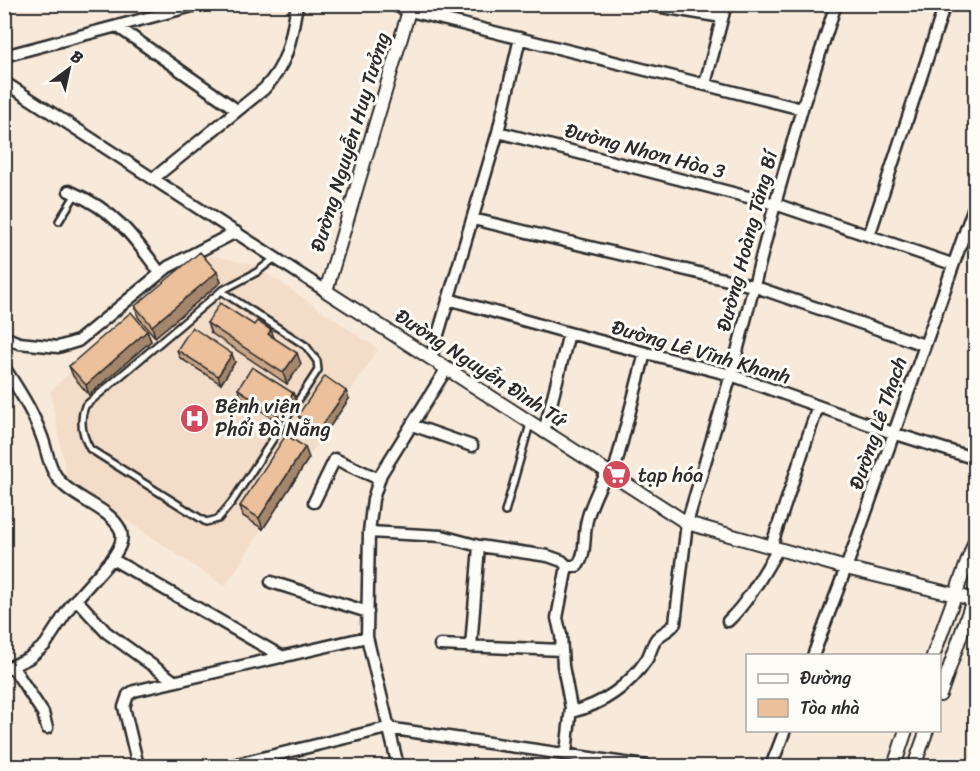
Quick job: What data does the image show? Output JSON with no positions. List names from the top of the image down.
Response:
{
  "streets": {
    "street": [
      "Đường Nguyễn Huy Tưởng",
      "Đường Nhơn Hòa 3",
      "Đường Hoàng Tăng Bí",
      "Đường Lê Vĩnh Khanh",
      "Đường Nguyễn Đình Tứ",
      "Đường Lê Thạch"
    ]
  },
  "crossings": [
    ["Đường Nguyễn Huy Tưởng", "Đường Nguyễn Đình Tứ"],
    ["Đường Nhơn Hòa 3", "Đường Hoàng Tăng Bí"],
    ["Đường Nhơn Hòa 3", "Đường Lê Thạch"],
    ["Đường Hoàng Tăng Bí", "Đường Lê Vĩnh Khanh"],
    ["Đường Hoàng Tăng Bí", "Đường Nguyễn Đình Tứ"],
    ["Đường Lê Vĩnh Khanh", "Đường Lê Thạch"],
    ["Đường Nguyễn Đình Tứ", "Đường Lê Thạch"]
  ],
  "places": {
    "hospital": ["Bệnh viện Phổi Đà Nẵng"],
    "supermarket": ["tạp hóa"]
  },
  "legend": ["Đường", "Tòa nhà"],
  "north": "top right"
}
